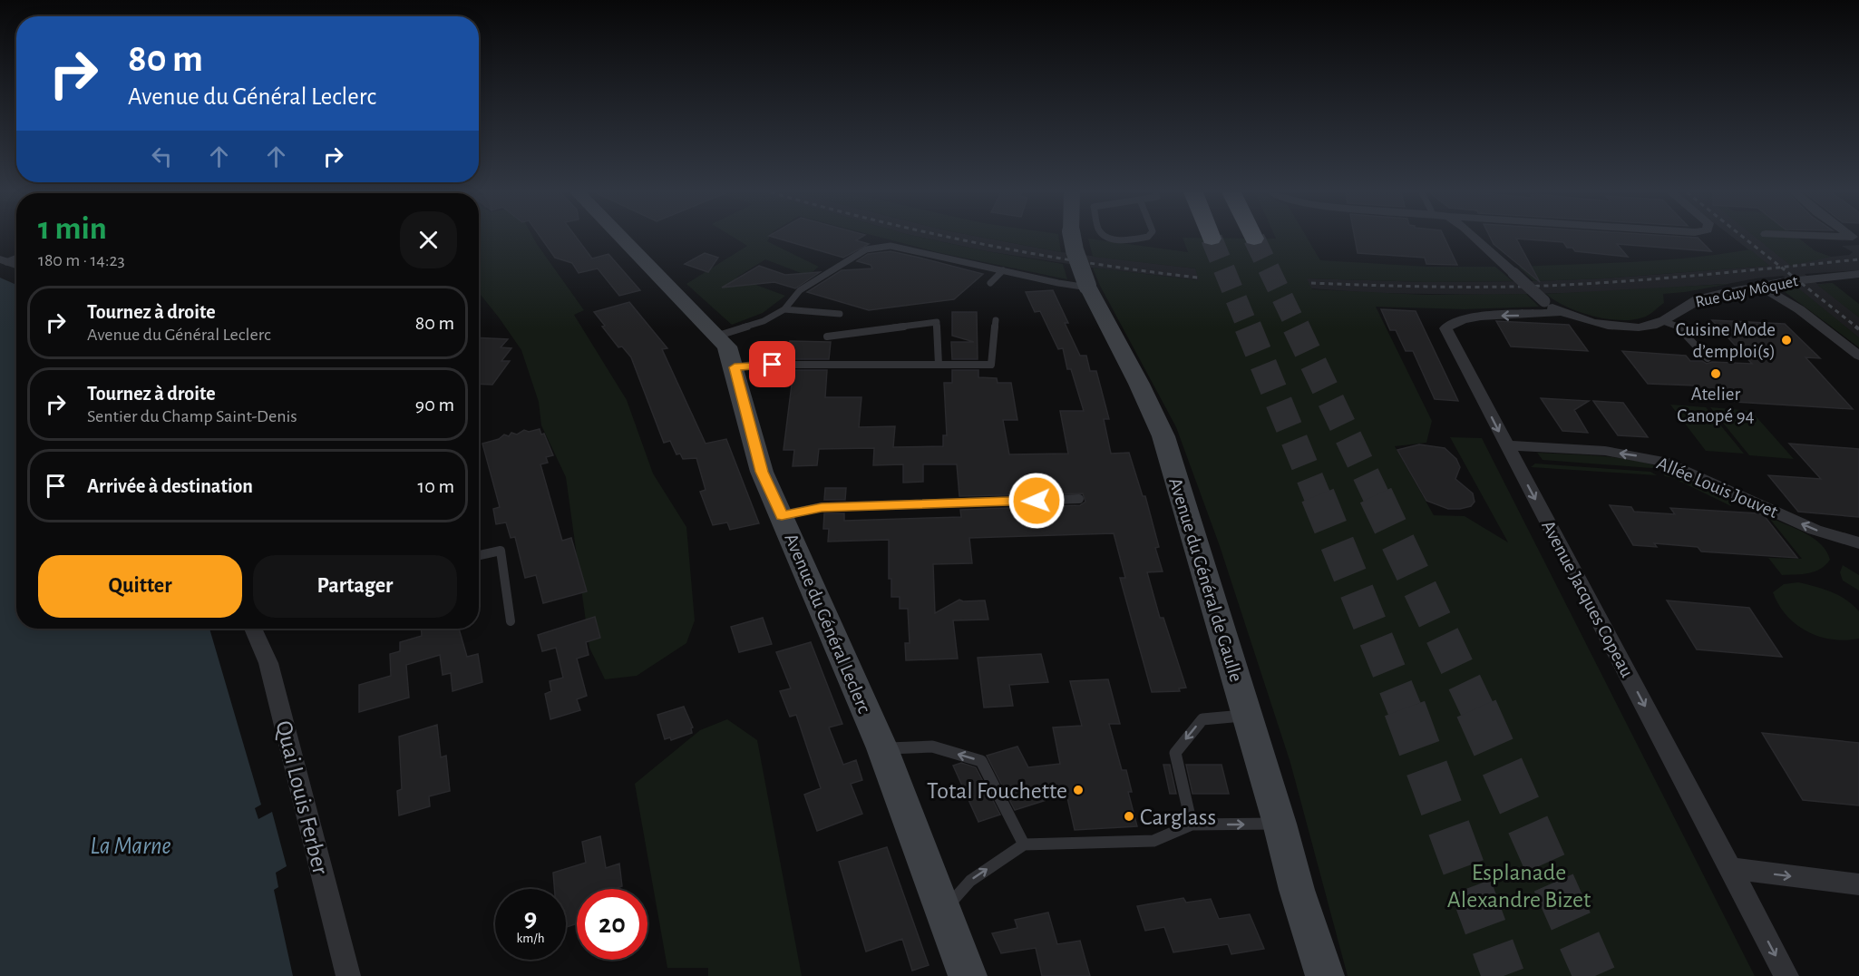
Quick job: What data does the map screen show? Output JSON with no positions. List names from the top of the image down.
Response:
{
  "streets": {
    "main road": ["Avenue du Général de Gaulle", "Avenue du Général Leclerc"],
    "street": [
      "Rue Guy Môquet",
      "Allée Louis Jouvet",
      "Avenue Jacques Copeau",
      "Quai Louis Ferber"
    ]
  },
  "crossings": [
    ["Rue Guy Môquet", "Avenue Jacques Copeau"],
    ["Allée Louis Jouvet", "Avenue Jacques Copeau"]
  ],
  "one_way": ["Allée Louis Jouvet", "Avenue Jacques Copeau"],
  "water": ["La Marne"],
  "parks": ["Esplanade Alexandre Bizet"],
  "places": [
    "Cuisine Mode d’emploi(s)",
    "Atelier Canopé 94",
    "Total Fouchette",
    "Carglass"
  ],
  "page": {
    "turn": ["80 m", "Avenue du Général Leclerc"],
    "heading": ["1 min", "180 m · 14:23"],
    "list": [
      {
        "name": "Tournez à droite",
        "note": "Avenue du Général Leclerc",
        "value": "80 m"
      },
      {
        "name": "Tournez à droite",
        "note": "Sentier du Champ Saint-Denis",
        "value": "90 m"
      },
      {
        "name": "Arrivée à destination",
        "value": "10 m"
      }
    ],
    "buttons": ["Quitter", "Partager"],
    "speed": "9 km/h",
    "limit": "20"
  }
}
